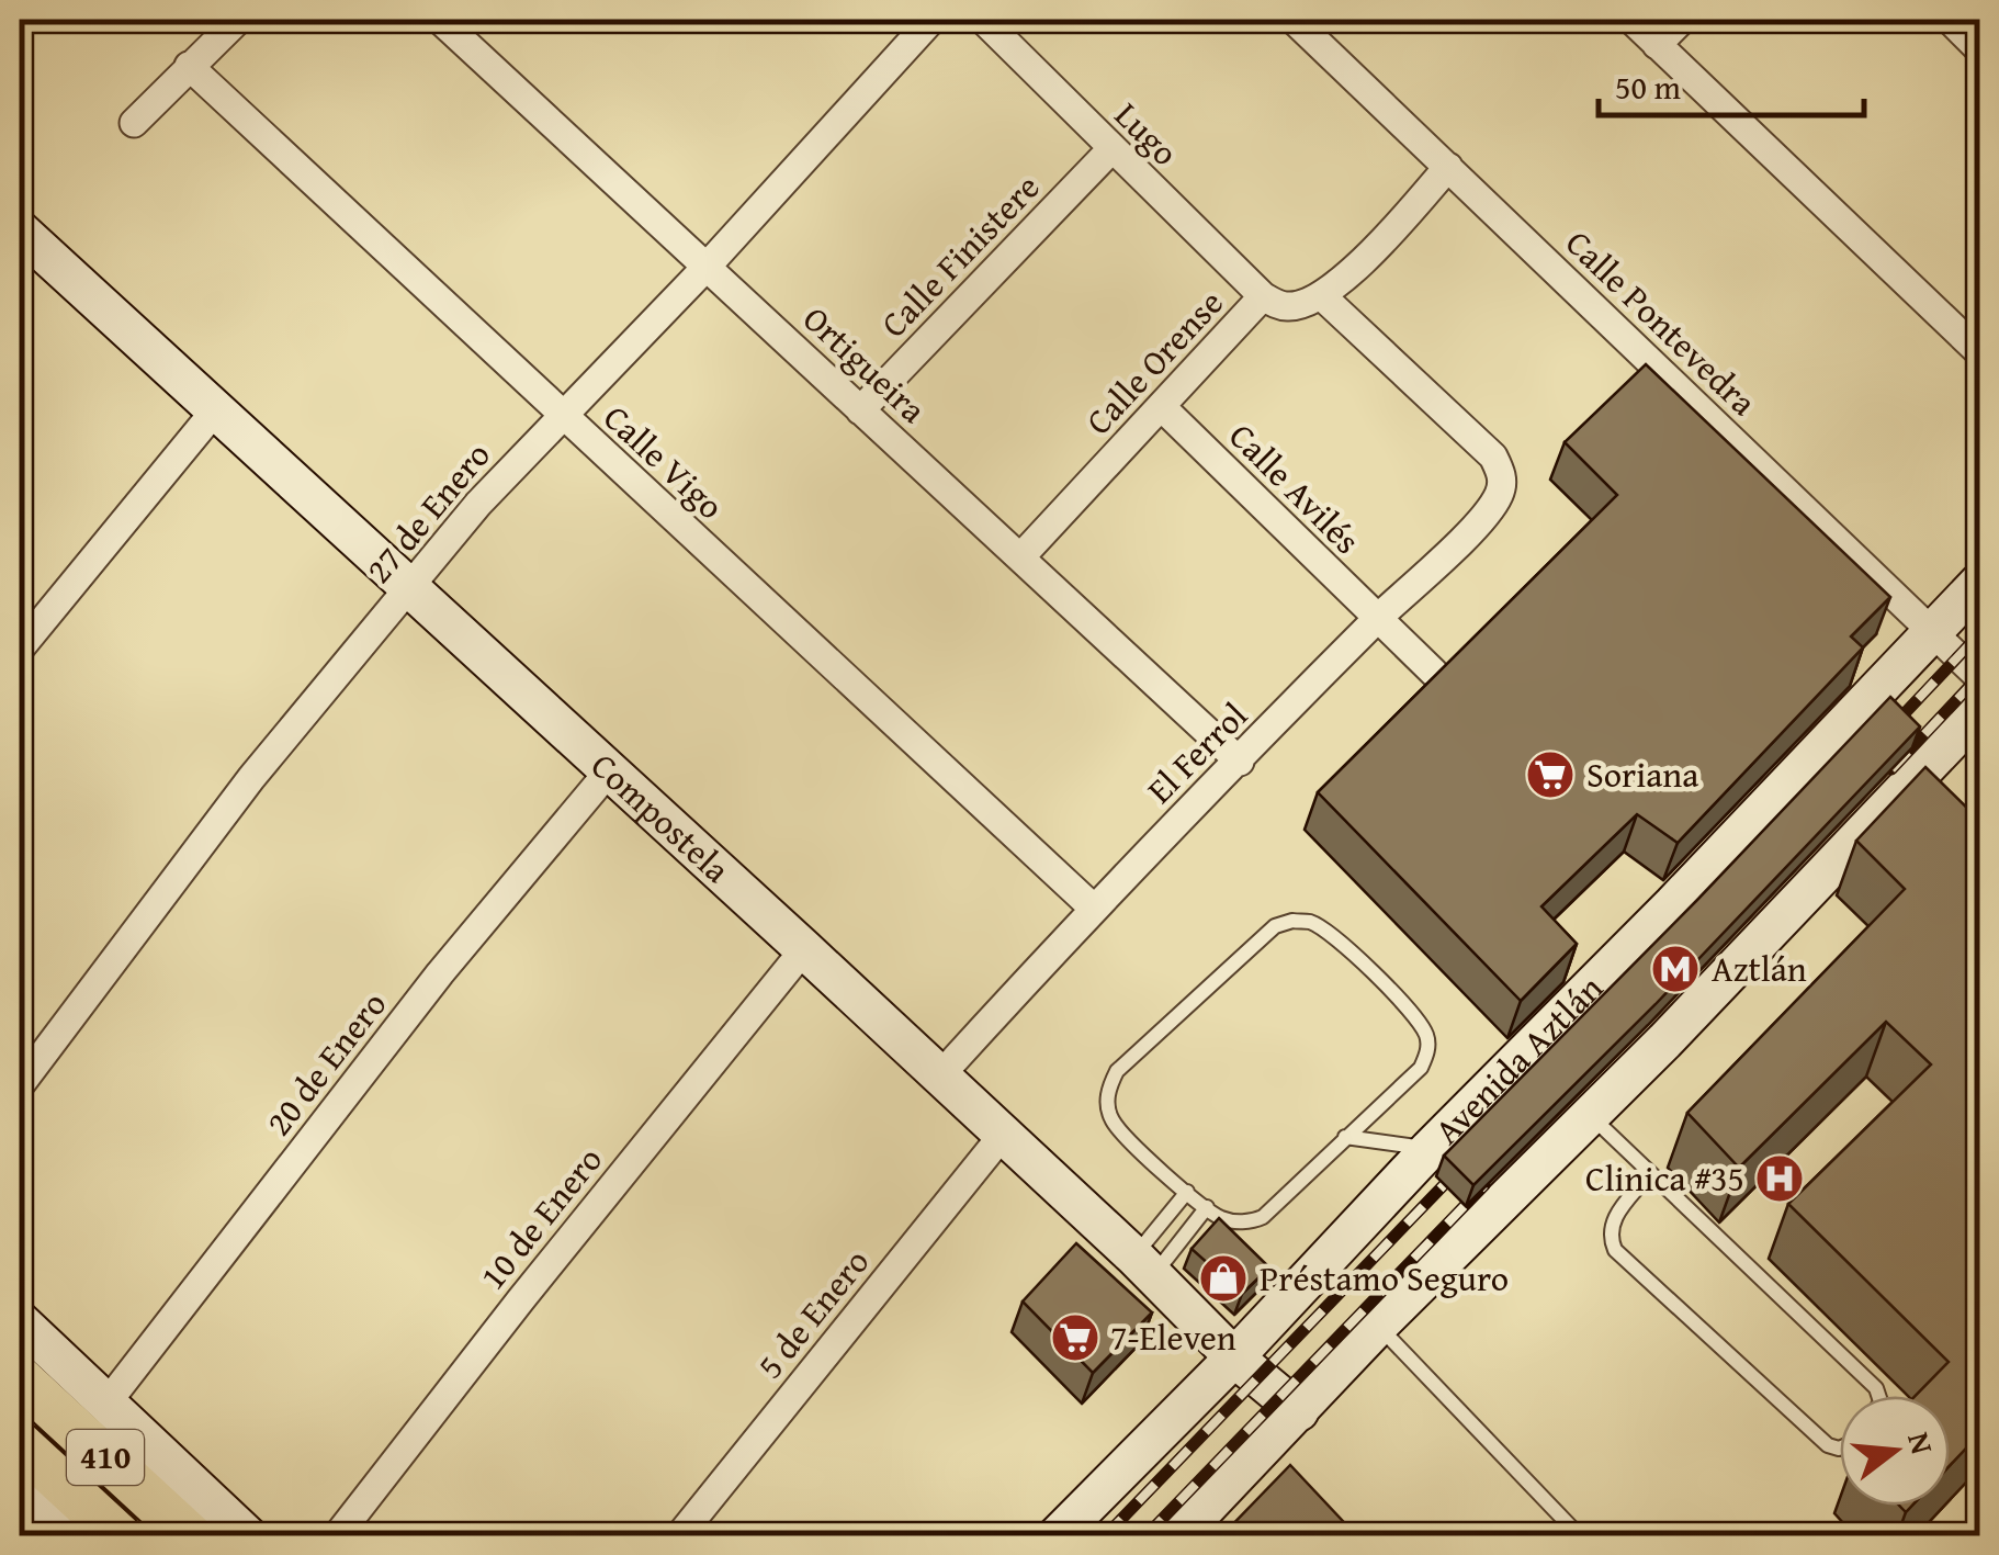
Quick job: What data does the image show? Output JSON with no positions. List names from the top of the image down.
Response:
{
  "streets": {
    "main road": ["Compostela", "Avenida Aztlán", "410"],
    "street": [
      "Lugo",
      "Calle Finistere",
      "Calle Pontevedra",
      "Calle Orense",
      "Ortigueira",
      "Calle Vigo",
      "Calle Avilés",
      "27 de Enero",
      "El Ferrol",
      "20 de Enero",
      "10 de Enero",
      "5 de Enero"
    ]
  },
  "crossings": [
    ["Lugo", "Calle Finistere"],
    ["Lugo", "Calle Orense"],
    ["Calle Finistere", "Ortigueira"],
    ["Calle Pontevedra", "Avenida Aztlán"],
    ["Calle Orense", "Ortigueira"],
    ["Calle Orense", "Calle Avilés"],
    ["Calle Orense", "El Ferrol"],
    ["Ortigueira", "27 de Enero"],
    ["Ortigueira", "El Ferrol"],
    ["Calle Vigo", "27 de Enero"],
    ["Calle Vigo", "El Ferrol"],
    ["Calle Avilés", "El Ferrol"],
    ["27 de Enero", "Compostela"],
    ["El Ferrol", "Compostela"],
    ["Compostela", "Avenida Aztlán"],
    ["Compostela", "20 de Enero"],
    ["Compostela", "10 de Enero"],
    ["Compostela", "5 de Enero"]
  ],
  "places": {
    "supermarket": ["Soriana", "7-Eleven"],
    "metro station": ["Aztlán"],
    "hospital": ["Clinica #35"],
    "shop": ["Préstamo Seguro"]
  },
  "scale_bar": "50 m",
  "north": "right"
}
